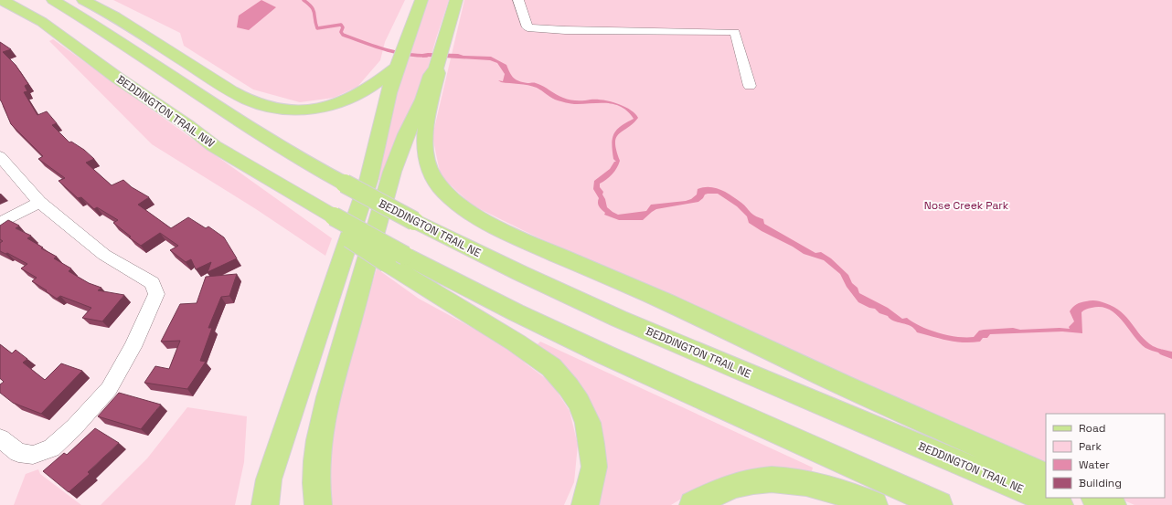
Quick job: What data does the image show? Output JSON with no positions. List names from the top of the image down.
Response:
{
  "streets": {
    "main road": ["BEDDINGTON TRAIL NW", "BEDDINGTON TRAIL NE"]
  },
  "parks": ["Nose Creek Park"],
  "legend": [
    "Road",
    "Park",
    "Water",
    "Building"
  ]
}
